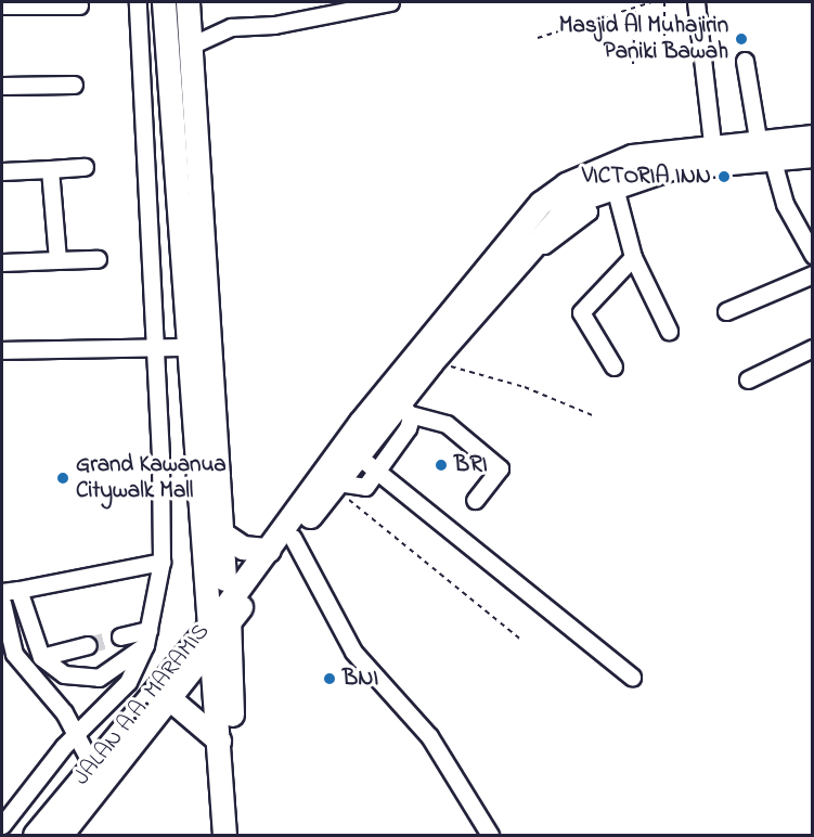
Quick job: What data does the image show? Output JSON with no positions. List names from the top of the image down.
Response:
{
  "streets": {
    "highway": ["JALAN A.A. MARAMIS"]
  },
  "places": [
    "Masjid Al Muhajirin Paniki Bawah",
    "VICTORIA INN",
    "BRI",
    "Grand Kawanua Citywalk Mall",
    "BNI"
  ]
}
